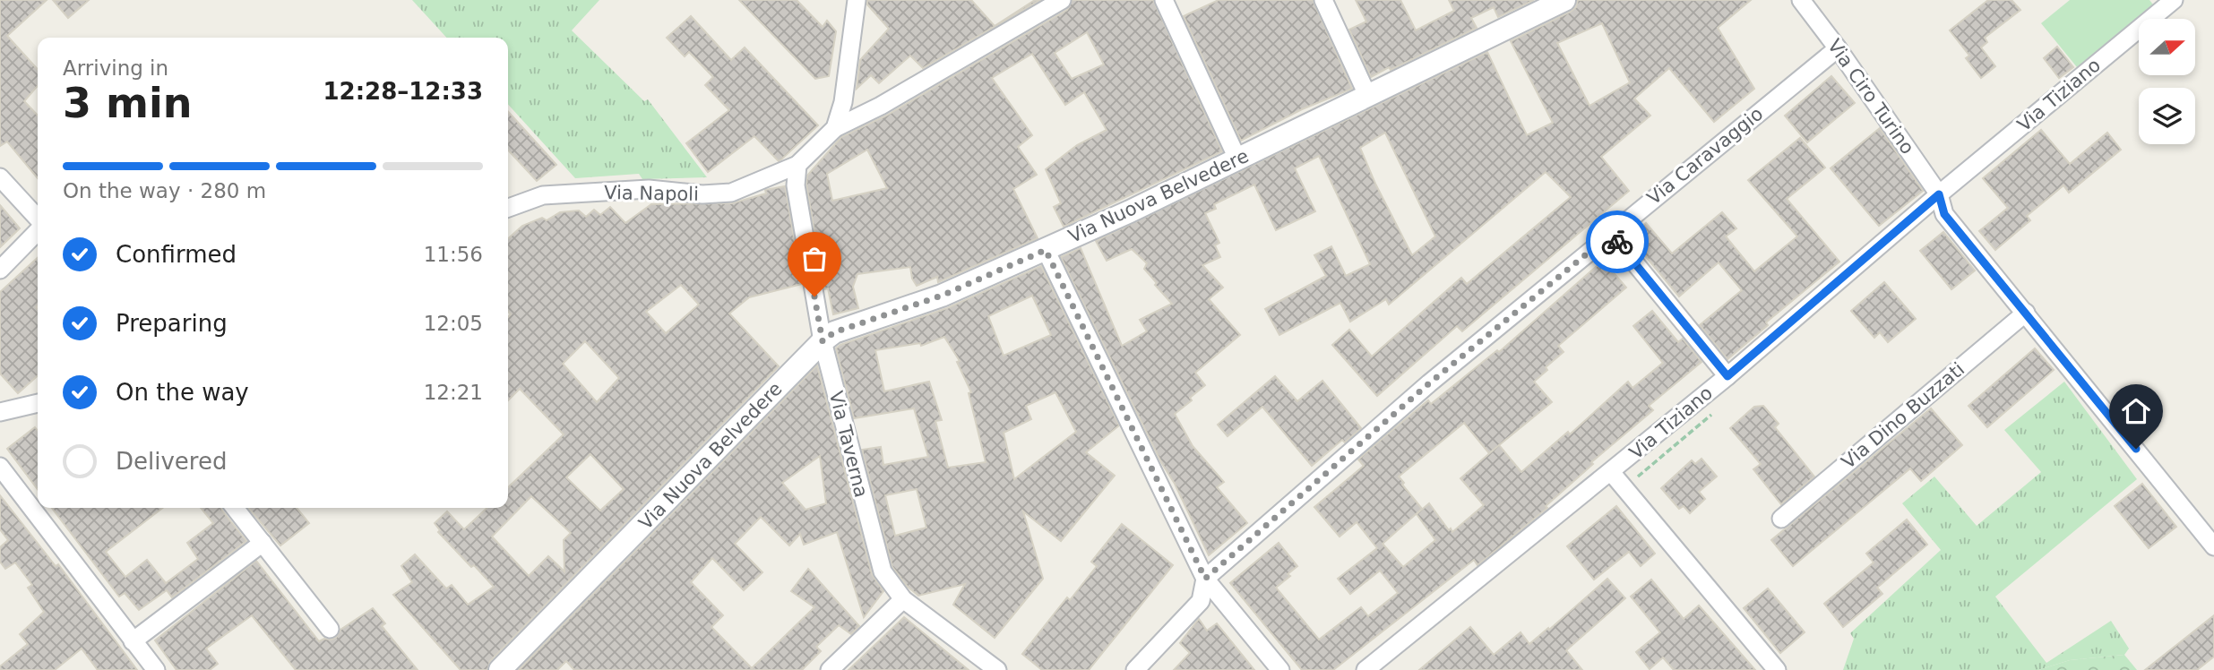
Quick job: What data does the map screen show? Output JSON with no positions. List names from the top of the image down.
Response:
{
  "streets": {
    "street": [
      "Via Tiziano",
      "Via Ciro Turino",
      "Via Caravaggio",
      "Via Napoli",
      "Via Nuova Belvedere",
      "Via Dino Buzzati",
      "Via Taverna"
    ]
  },
  "crossings": [
    ["Via Tiziano", "Via Ciro Turino"],
    ["Via Ciro Turino", "Via Caravaggio"],
    ["Via Ciro Turino", "Via Dino Buzzati"],
    ["Via Napoli", "Via Taverna"],
    ["Via Nuova Belvedere", "Via Taverna"]
  ],
  "north": "right",
  "page": {
    "heading": ["3 min", "Arriving in", "12:28–12:33"],
    "bar": "On the way · 280 m",
    "list": [
      ["Confirmed", "11:56"],
      ["Preparing", "12:05"],
      ["On the way", "12:21"],
      "Delivered"
    ]
  }
}
